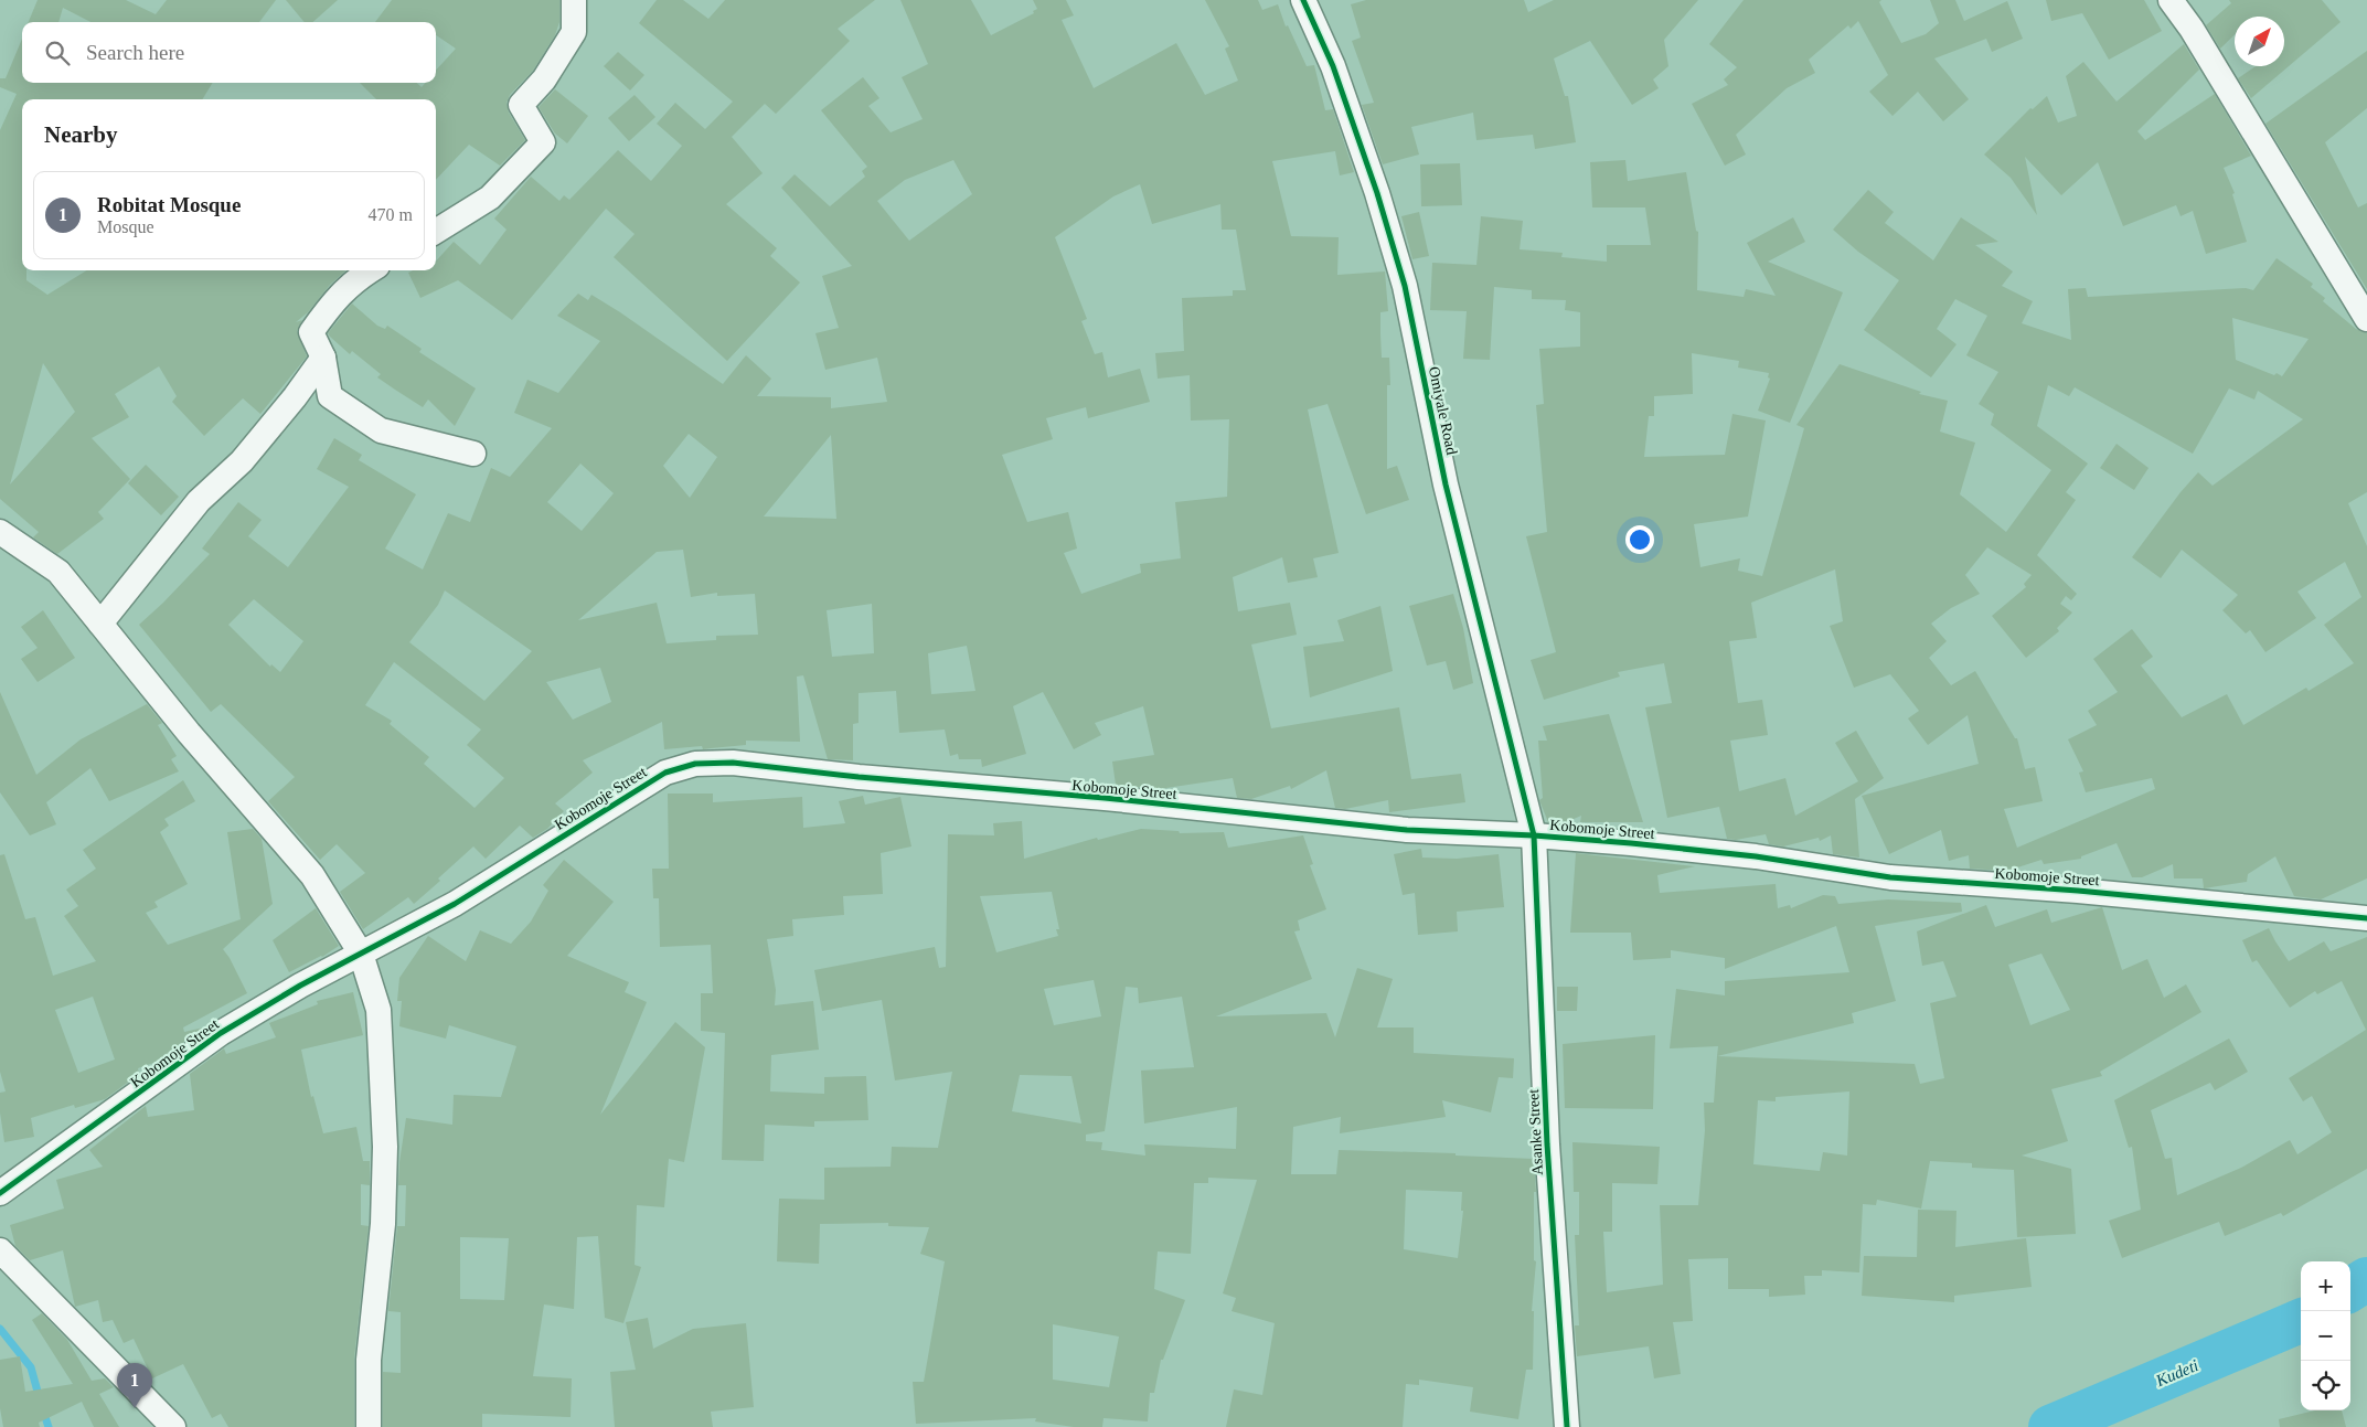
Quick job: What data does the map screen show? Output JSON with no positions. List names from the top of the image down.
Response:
{
  "streets": {
    "street": ["Omiyale Road", "Kobomoje Street", "Asanke Street"]
  },
  "crossings": [
    ["Omiyale Road", "Kobomoje Street"],
    ["Omiyale Road", "Asanke Street"],
    ["Kobomoje Street", "Asanke Street"]
  ],
  "water": ["Kudeti"],
  "north": "top right",
  "page": {
    "search": "Search here",
    "heading": "Nearby",
    "list": [
      {
        "mark": "1",
        "name": "Robitat Mosque",
        "note": "Mosque",
        "value": "470 m"
      }
    ],
    "map_buttons": ["+", "−"],
    "pins": "1"
  }
}
